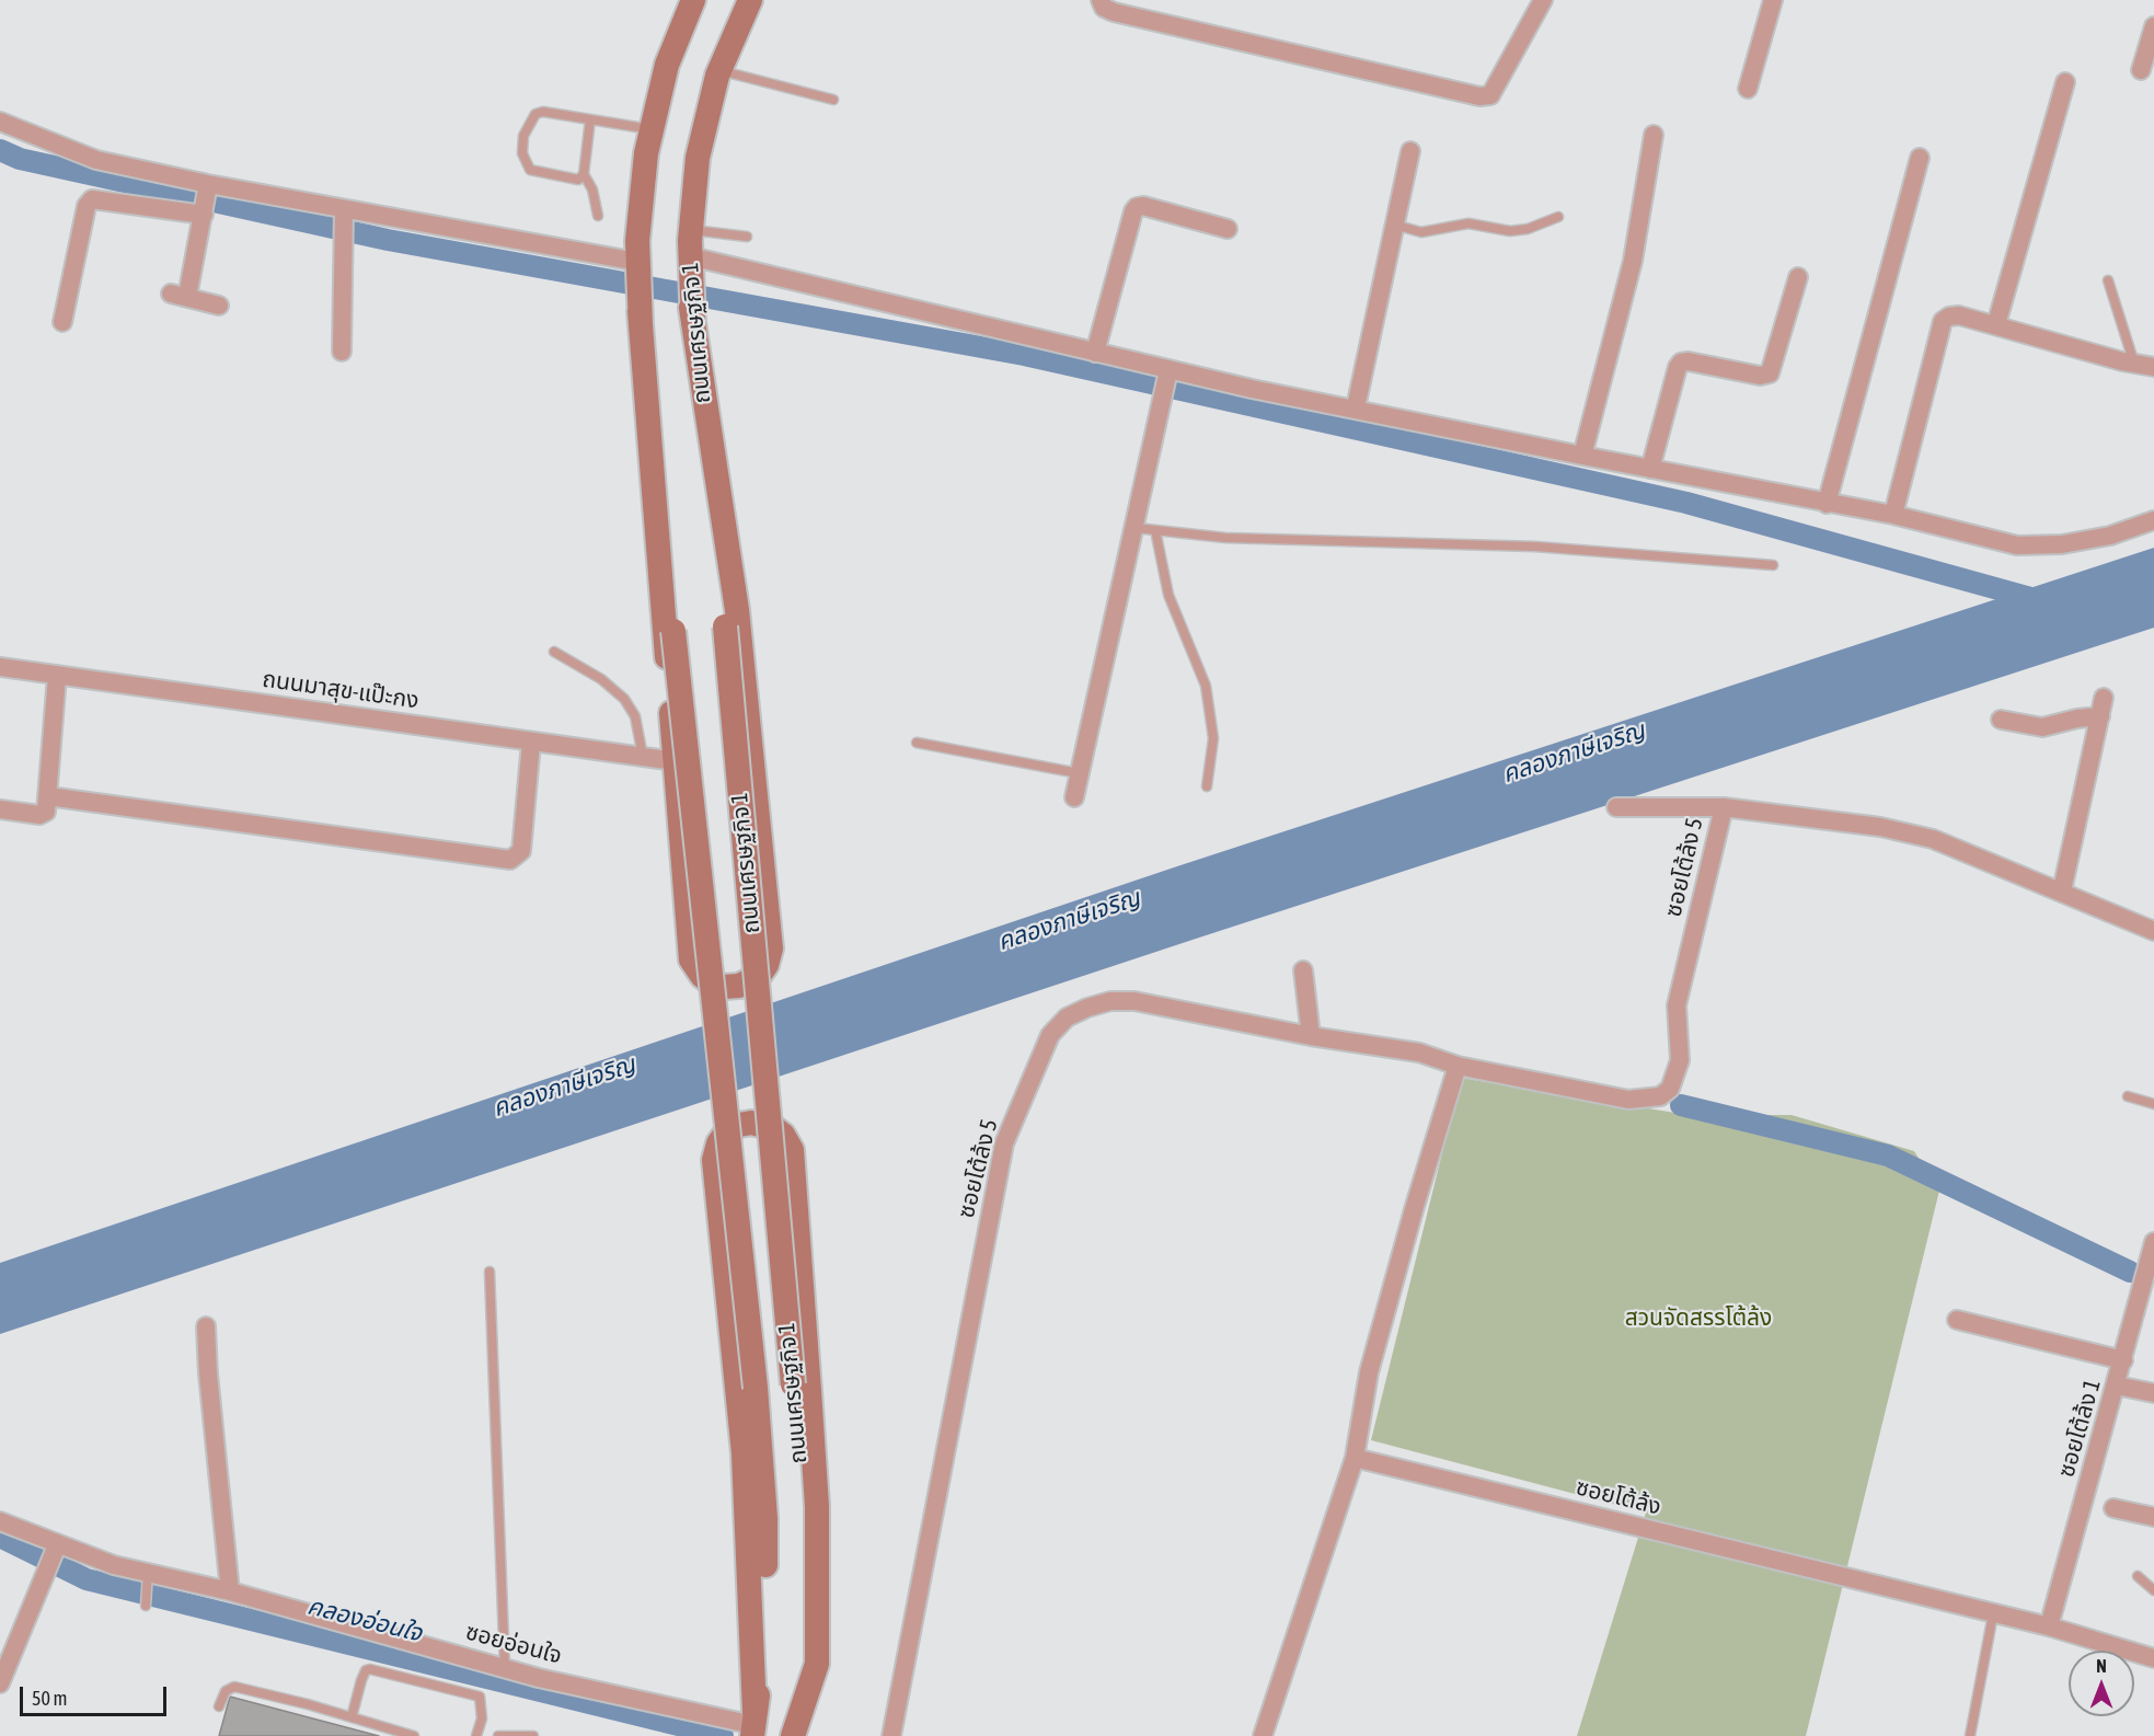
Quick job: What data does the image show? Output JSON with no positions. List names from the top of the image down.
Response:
{
  "streets": {
    "main road": ["ถนนเศรษฐกิจ 1"],
    "street": [
      "ถนนมาสุข-แป๊ะกง",
      "ซอยโต้ล้ง 5",
      "ซอยโต้ล้ง 1",
      "ซอยโต้ล้ง",
      "ซอยอ่อนใจ"
    ]
  },
  "crossings": [
    ["ถนนเศรษฐกิจ 1", "ซอยอ่อนใจ"],
    ["ซอยโต้ล้ง 1", "ซอยโต้ล้ง"]
  ],
  "water": ["คลองภาษีเจริญ", "คลองอ่อนใจ"],
  "parks": ["สวนจัดสรรโต้ล้ง"],
  "scale_bar": "50 m",
  "north": "top"
}
